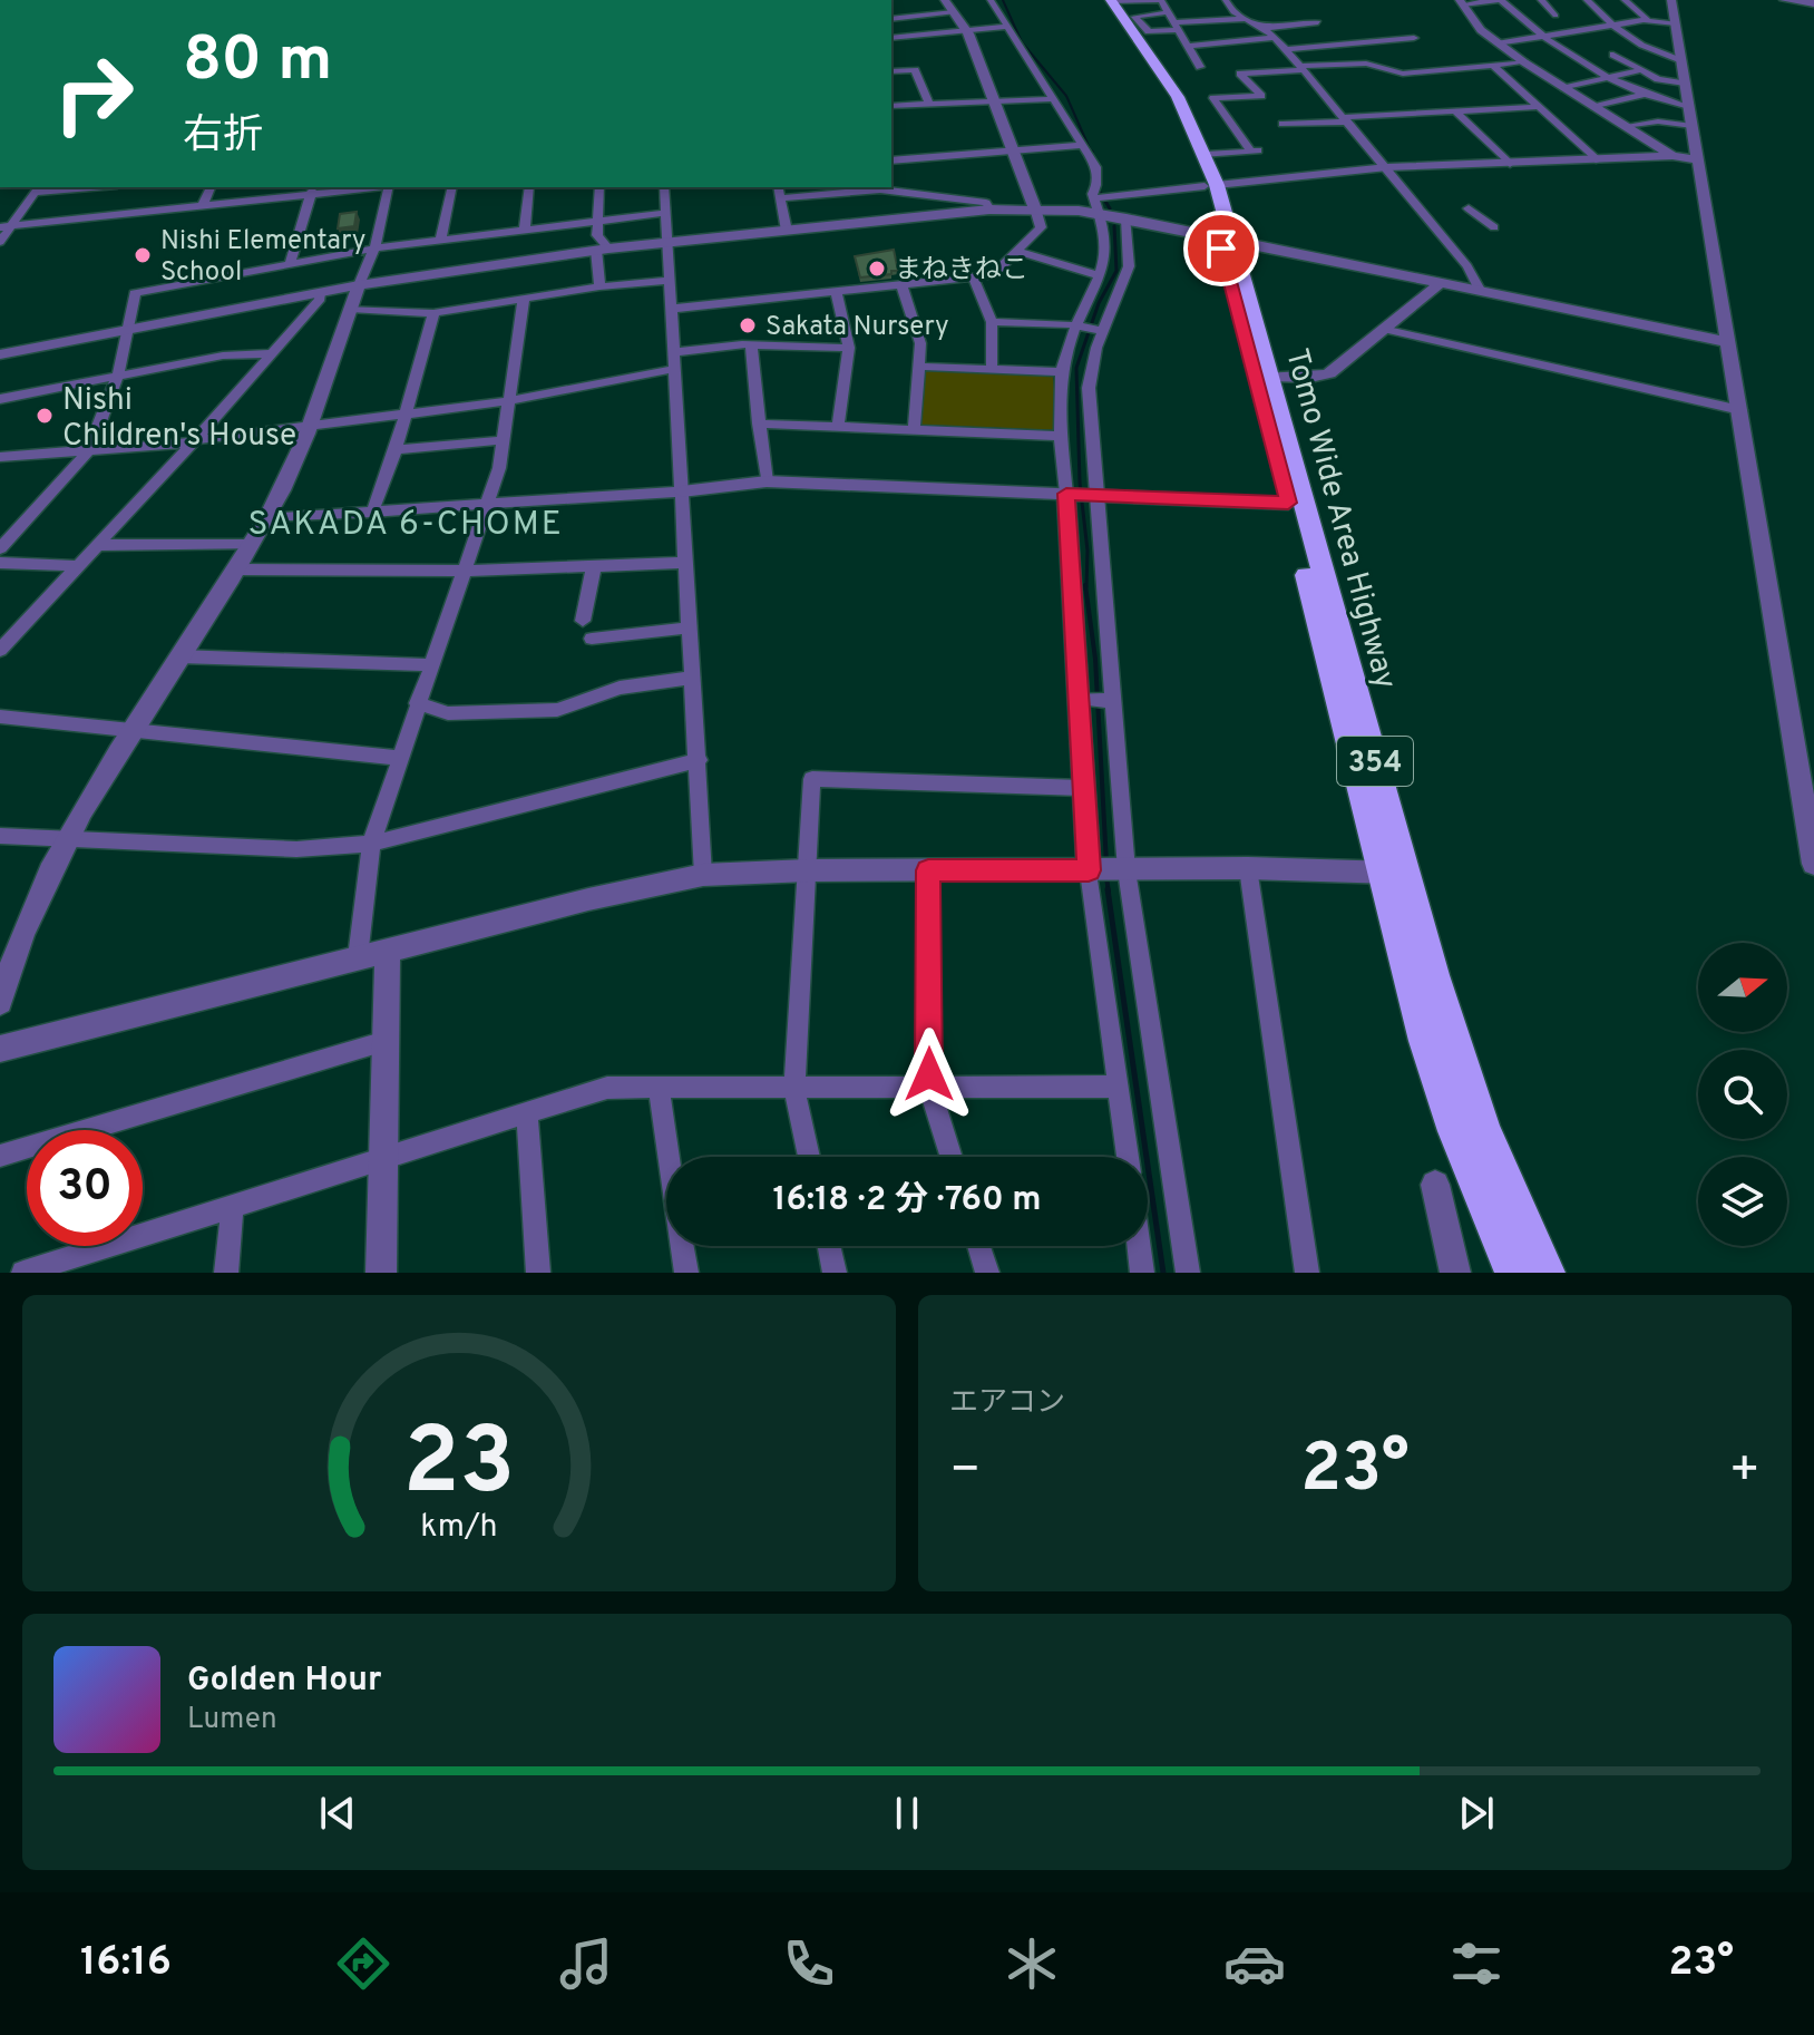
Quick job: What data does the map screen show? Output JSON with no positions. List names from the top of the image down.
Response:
{
  "streets": {
    "highway": ["Tomo Wide Area Highway", "354"]
  },
  "districts": ["SAKADA 6-CHOME"],
  "places": [
    "Nishi Elementary School",
    "まねきねこ",
    "Sakata Nursery",
    "Nishi Children's House"
  ],
  "north": "right",
  "page": {
    "turn": ["80 m", "右折"],
    "limit": "30",
    "trip": "16:18 · 2 分 · 760 m",
    "tile": "エアコン",
    "heat": ["−", "23°", "+"],
    "song": ["Golden Hour", "Lumen"],
    "tabs": ["16:16", "23°"],
    "gauge": ["23", "km/h"]
  }
}
